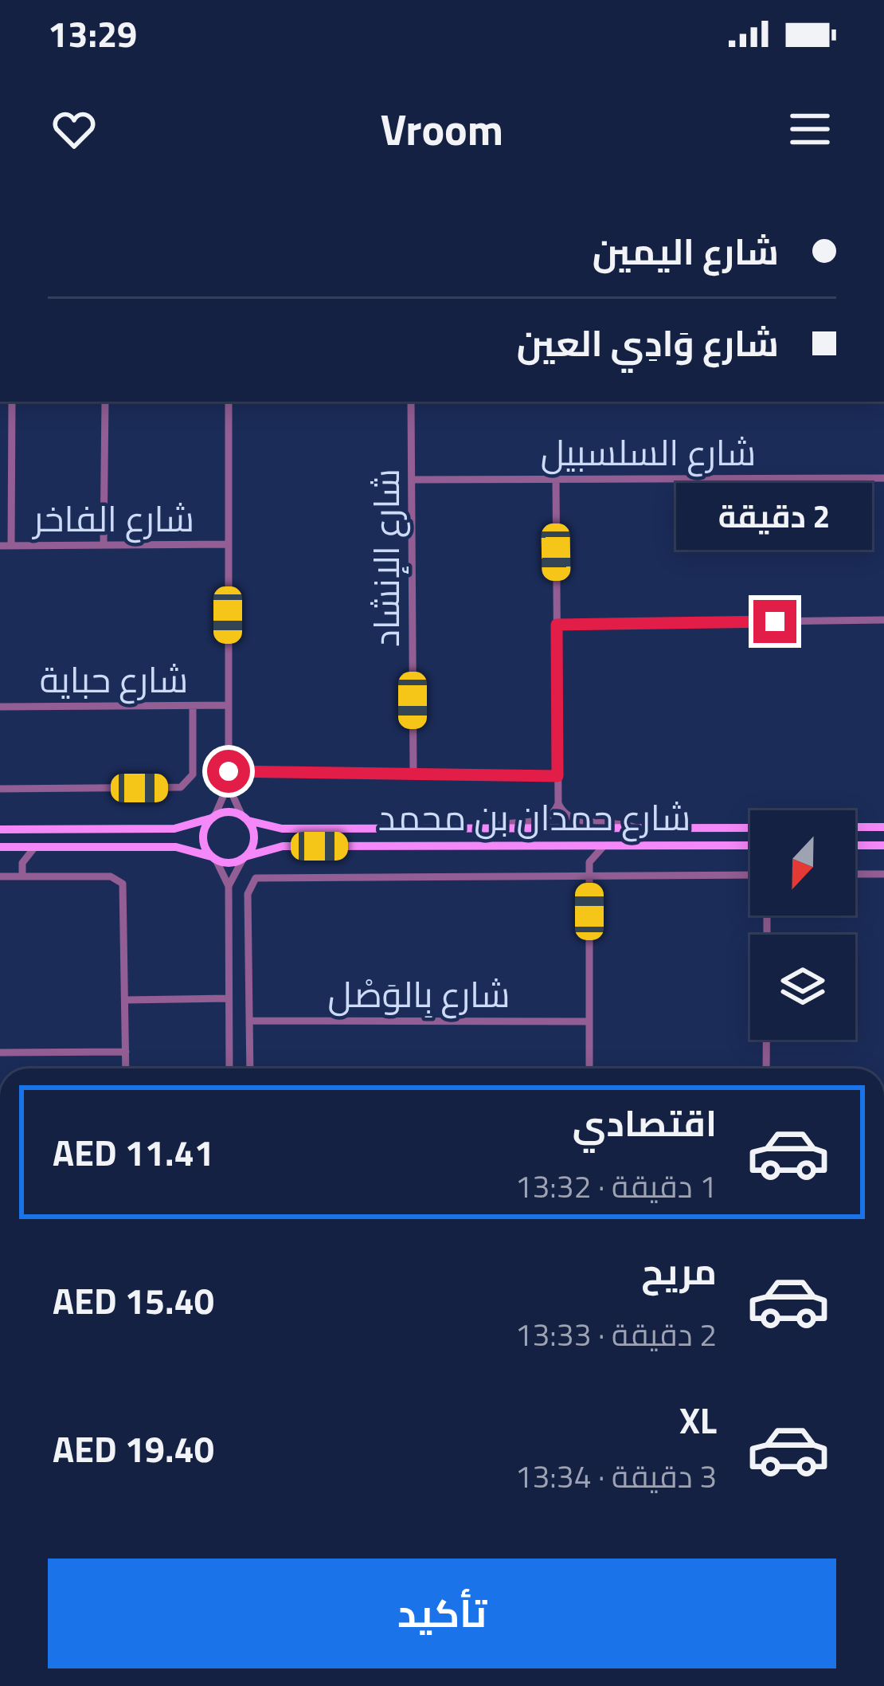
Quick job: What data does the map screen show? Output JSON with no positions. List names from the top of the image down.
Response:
{
  "streets": {
    "main road": ["شارع حمدان بن محمد"],
    "street": [
      "شارع السلسبيل",
      "شارع الفاخر",
      "شارع الإنشاد",
      "شارع حباية",
      "شارع بِالوَصْل"
    ]
  },
  "crossings": [
    ["شارع السلسبيل", "شارع الإنشاد"]
  ],
  "north": "bottom",
  "page": {
    "status": "13:29",
    "header": "Vroom",
    "banner": ["شارع اليمين", "شارع وَادِي العين"],
    "bubble": "2 دقيقة",
    "list": [
      {
        "name": "اقتصادي",
        "note": "1 دقيقة · 13:32",
        "value": "AED 11.41"
      },
      {
        "name": "مريح",
        "note": "2 دقيقة · 13:33",
        "value": "AED 15.40"
      },
      {
        "name": "XL",
        "note": "3 دقيقة · 13:34",
        "value": "AED 19.40"
      }
    ],
    "buttons": "تأكيد"
  }
}
